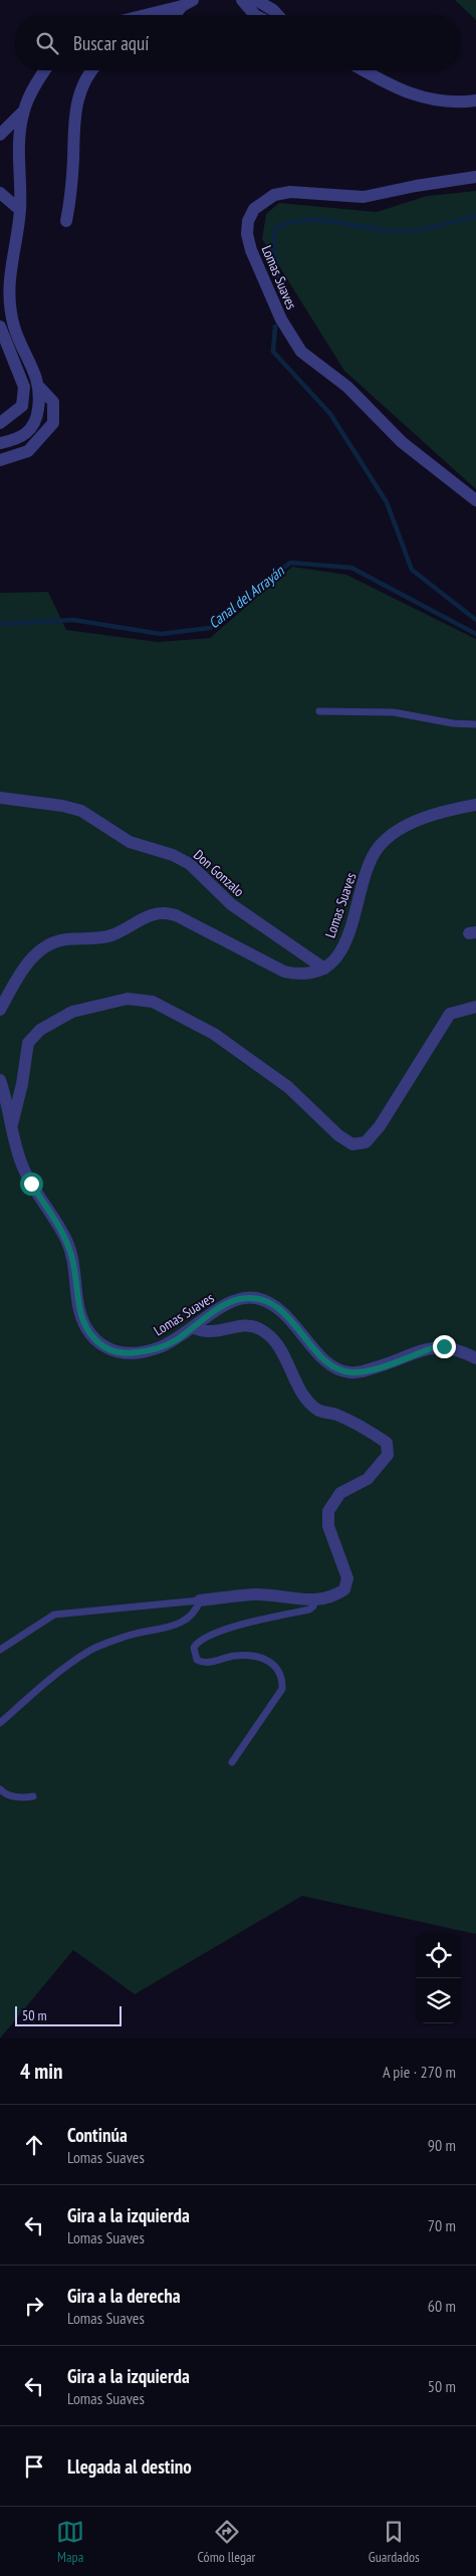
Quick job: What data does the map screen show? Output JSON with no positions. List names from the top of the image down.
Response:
{
  "streets": {
    "street": ["Lomas Suaves", "Don Gonzalo"]
  },
  "crossings": [
    ["Lomas Suaves", "Don Gonzalo"]
  ],
  "water": ["Canal del Arrayán"],
  "scale_bar": "50 m",
  "page": {
    "search": "Buscar aquí",
    "scale": "50 m",
    "heading": ["4 min", "A pie · 270 m"],
    "list": [
      ["Continúa", "Lomas Suaves", "90 m"],
      ["Gira a la izquierda", "Lomas Suaves", "70 m"],
      ["Gira a la derecha", "Lomas Suaves", "60 m"],
      ["Gira a la izquierda", "Lomas Suaves", "50 m"],
      "Llegada al destino"
    ],
    "nav": ["Mapa", "Cómo llegar", "Guardados"]
  }
}
